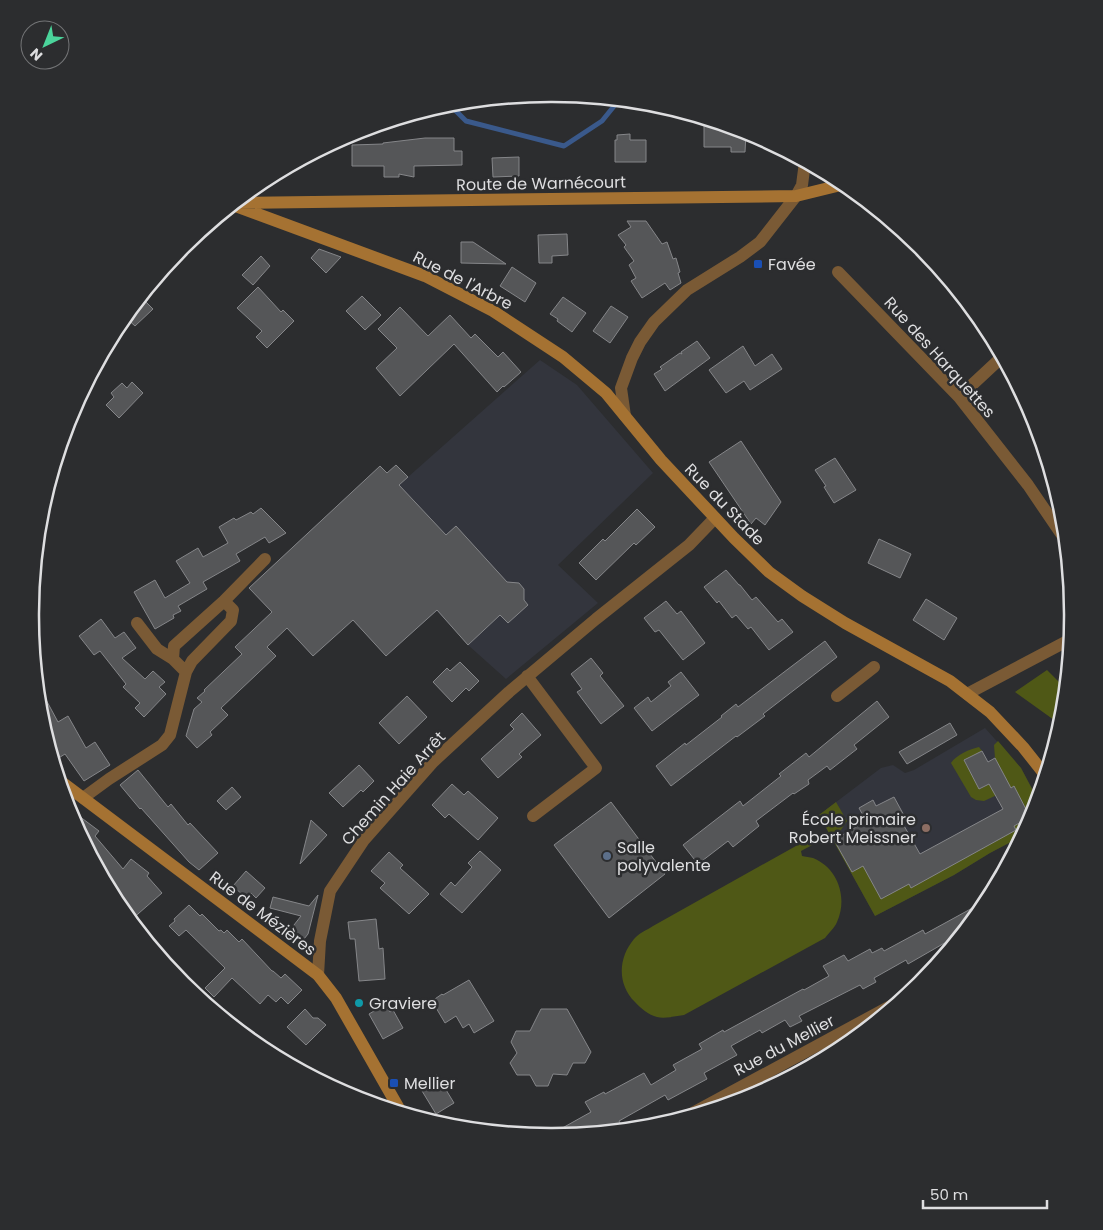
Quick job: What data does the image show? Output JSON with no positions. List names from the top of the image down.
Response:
{
  "streets": {
    "street": [
      "Route de Warnécourt",
      "Rue de l'Arbre",
      "Rue des Harquettes",
      "Rue du Stade",
      "Chemin Haie Arrêt",
      "Rue de Mézières",
      "Rue du Mellier"
    ]
  },
  "crossings": [
    ["Rue de l'Arbre", "Rue du Stade"],
    ["Rue du Stade", "Chemin Haie Arrêt"],
    ["Chemin Haie Arrêt", "Rue de Mézières"]
  ],
  "places": {
    "transit": ["Favée", "Mellier"],
    "other": ["École primaire Robert Meissner", "Salle polyvalente", "Graviere"]
  },
  "scale_bar": "50 m",
  "north": "bottom left"
}
